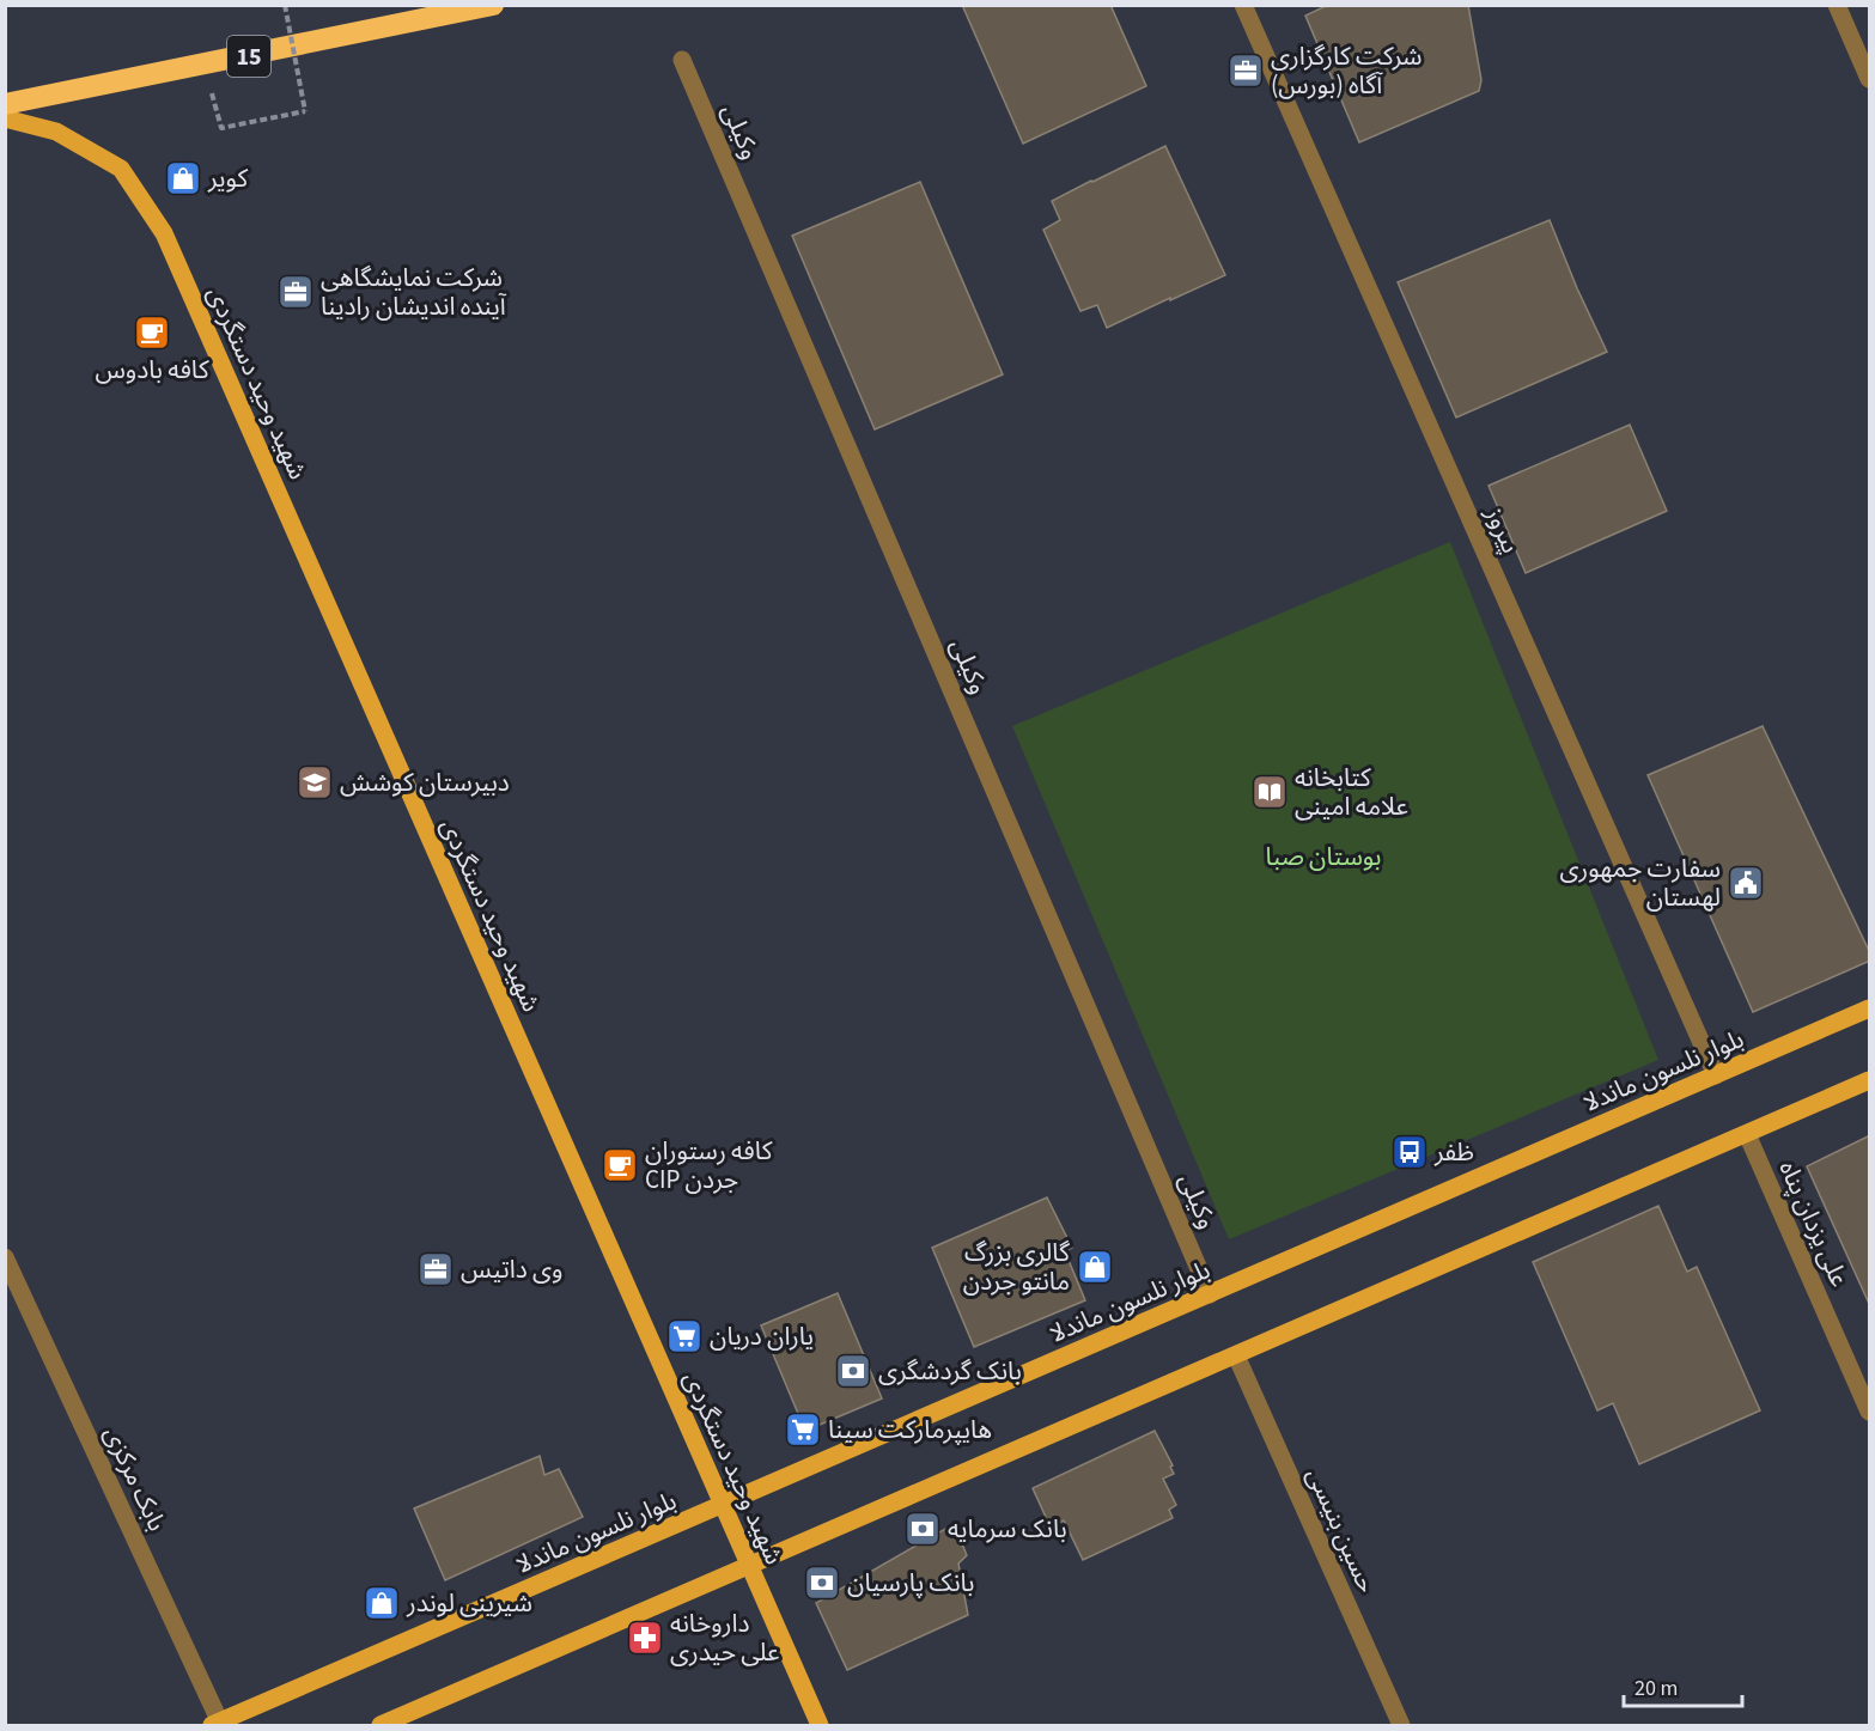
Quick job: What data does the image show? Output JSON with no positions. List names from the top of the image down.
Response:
{
  "streets": {
    "highway": ["15"],
    "main road": ["شهید وحید دستگردی", "بلوار نلسون ماندلا"],
    "street": [
      "وكيلی",
      "پیروز",
      "علی یزدان پناه",
      "بابک مرکزی",
      "حسین بنیسی"
    ]
  },
  "crossings": [
    ["وكيلی", "بلوار نلسون ماندلا"],
    ["شهید وحید دستگردی", "بلوار نلسون ماندلا"],
    ["پیروز", "بلوار نلسون ماندلا"],
    ["بلوار نلسون ماندلا", "بابک مرکزی"]
  ],
  "parks": ["بوستان صبا"],
  "places": {
    "office": ["شرکت کارگزاری آگاه (بورس)", "شرکت نمایشگاهی آینده اندیشان رادینا", "وی داتیس"],
    "shop": ["کویر", "گالری بزرگ مانتو جردن", "شیرینی لوندر"],
    "cafe": ["کافه بادوس", "كافه رستوران CIP جردن"],
    "school or university": ["دبیرستان کوشش"],
    "library": ["کتابخانه علامه امینی"],
    "public building": ["سفارت جمهوری لهستان"],
    "bus stop": ["ظفر"],
    "supermarket": ["یاران دریان", "هایپرمارکت سینا"],
    "bank": ["بانک گردشگری", "بانک سرمایه", "بانک پارسیان"],
    "pharmacy": ["داروخانه علی حیدری"]
  },
  "scale_bar": "20 m"
}
